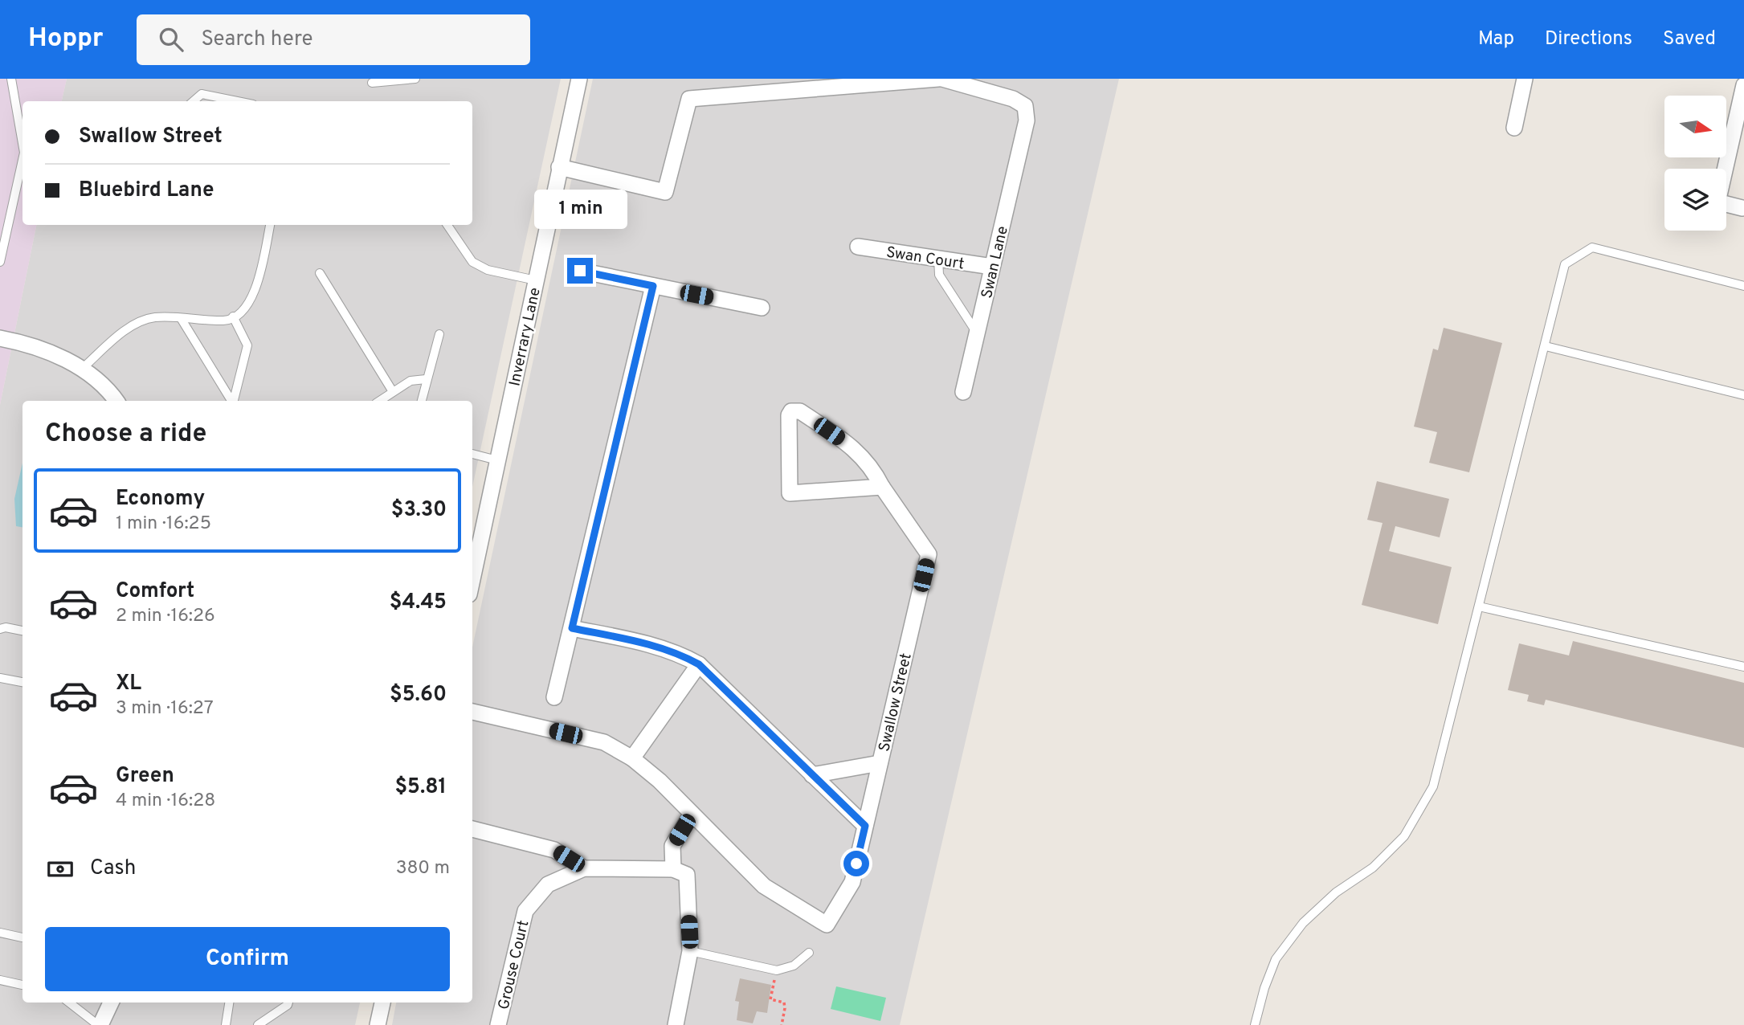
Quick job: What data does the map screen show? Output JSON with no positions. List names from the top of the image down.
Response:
{
  "streets": {
    "street": [
      "Swan Court",
      "Swan Lane",
      "Inverrary Lane",
      "Swallow Street",
      "Grouse Court"
    ]
  },
  "crossings": [
    ["Swan Court", "Swan Lane"]
  ],
  "north": "right",
  "page": {
    "header": "Hoppr",
    "search": "Search here",
    "nav": ["Map", "Directions", "Saved"],
    "banner": ["Swallow Street", "Bluebird Lane"],
    "bubble": "1 min",
    "heading": "Choose a ride",
    "list": [
      {
        "name": "Economy",
        "note": "1 min · 16:25",
        "value": "$3.30"
      },
      {
        "name": "Comfort",
        "note": "2 min · 16:26",
        "value": "$4.45"
      },
      {
        "name": "XL",
        "note": "3 min · 16:27",
        "value": "$5.60"
      },
      {
        "name": "Green",
        "note": "4 min · 16:28",
        "value": "$5.81"
      }
    ],
    "pay": ["Cash", "380 m"],
    "buttons": "Confirm"
  }
}
